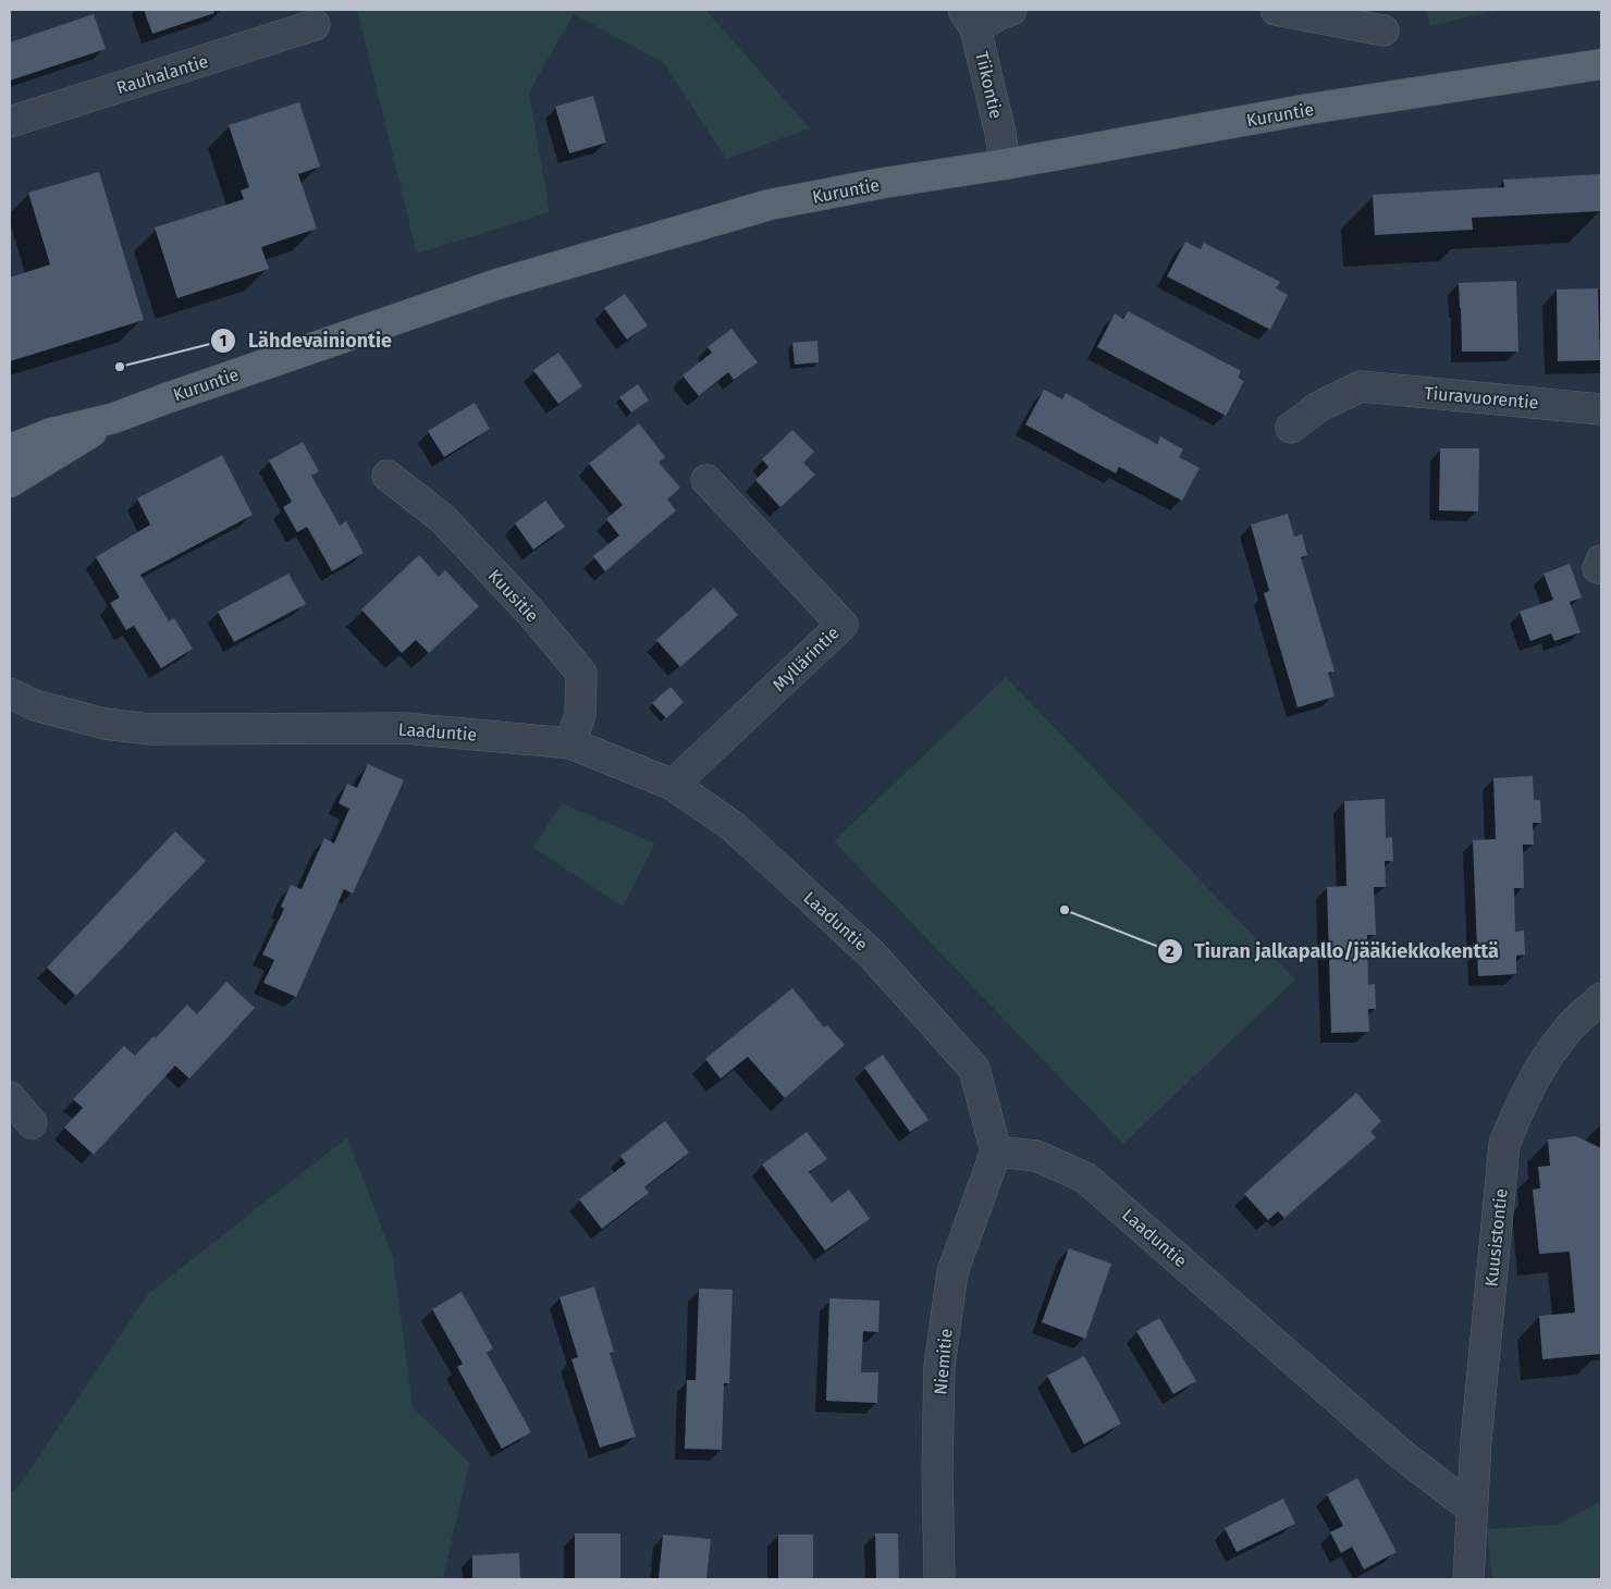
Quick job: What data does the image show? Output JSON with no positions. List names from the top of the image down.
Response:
{
  "streets": {
    "main road": ["Kuruntie"],
    "street": [
      "Rauhalantie",
      "Tiikontie",
      "Tiuravuorentie",
      "Kuusitie",
      "Myllärintie",
      "Laaduntie",
      "Kuusistontie",
      "Niemitie"
    ]
  },
  "crossings": [
    ["Tiikontie", "Kuruntie"],
    ["Kuusitie", "Laaduntie"],
    ["Myllärintie", "Laaduntie"],
    ["Laaduntie", "Kuusistontie"],
    ["Laaduntie", "Niemitie"]
  ],
  "places": ["Lähdevainiontie", "Tiuran jalkapallo/jääkiekkokenttä"]
}
